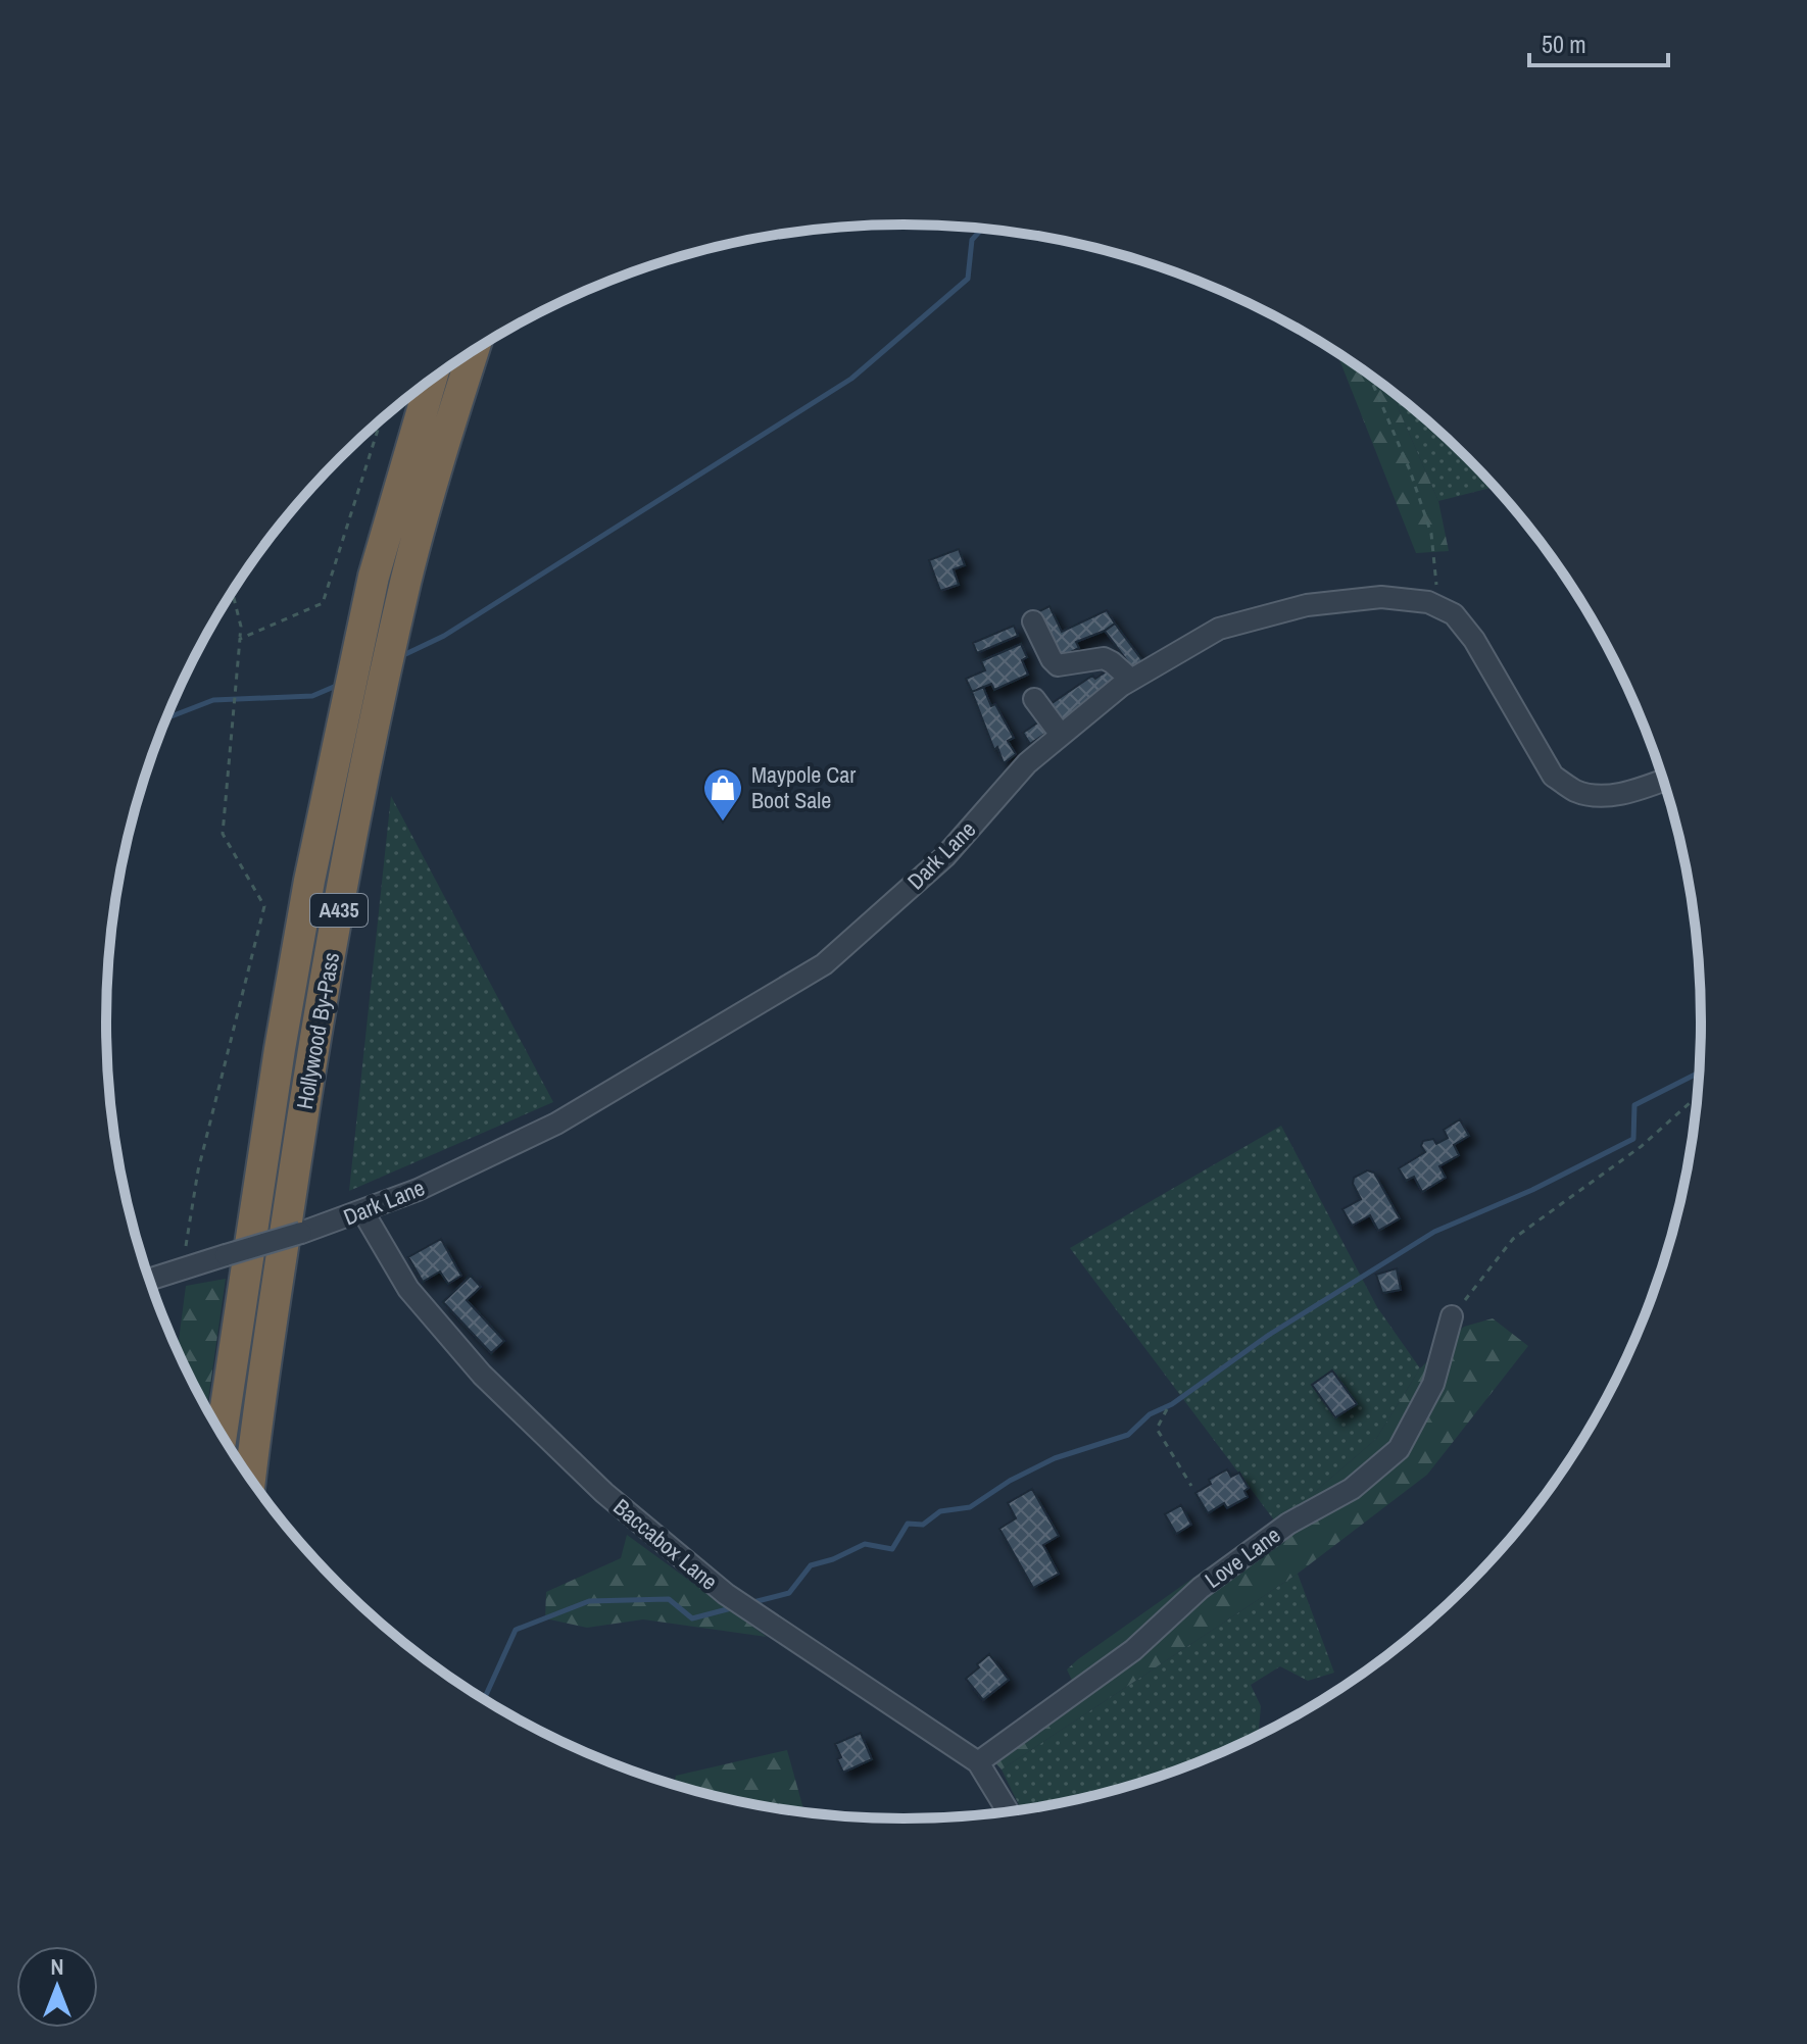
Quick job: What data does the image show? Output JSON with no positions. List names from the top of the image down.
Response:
{
  "streets": {
    "highway": ["A435", "Hollywood By-Pass"],
    "street": ["Dark Lane", "Baccabox Lane", "Love Lane"]
  },
  "crossings": [
    ["Dark Lane", "Baccabox Lane"],
    ["Baccabox Lane", "Love Lane"]
  ],
  "places": {
    "shop": ["Maypole Car Boot Sale"]
  },
  "scale_bar": "50 m",
  "north": "top"
}
